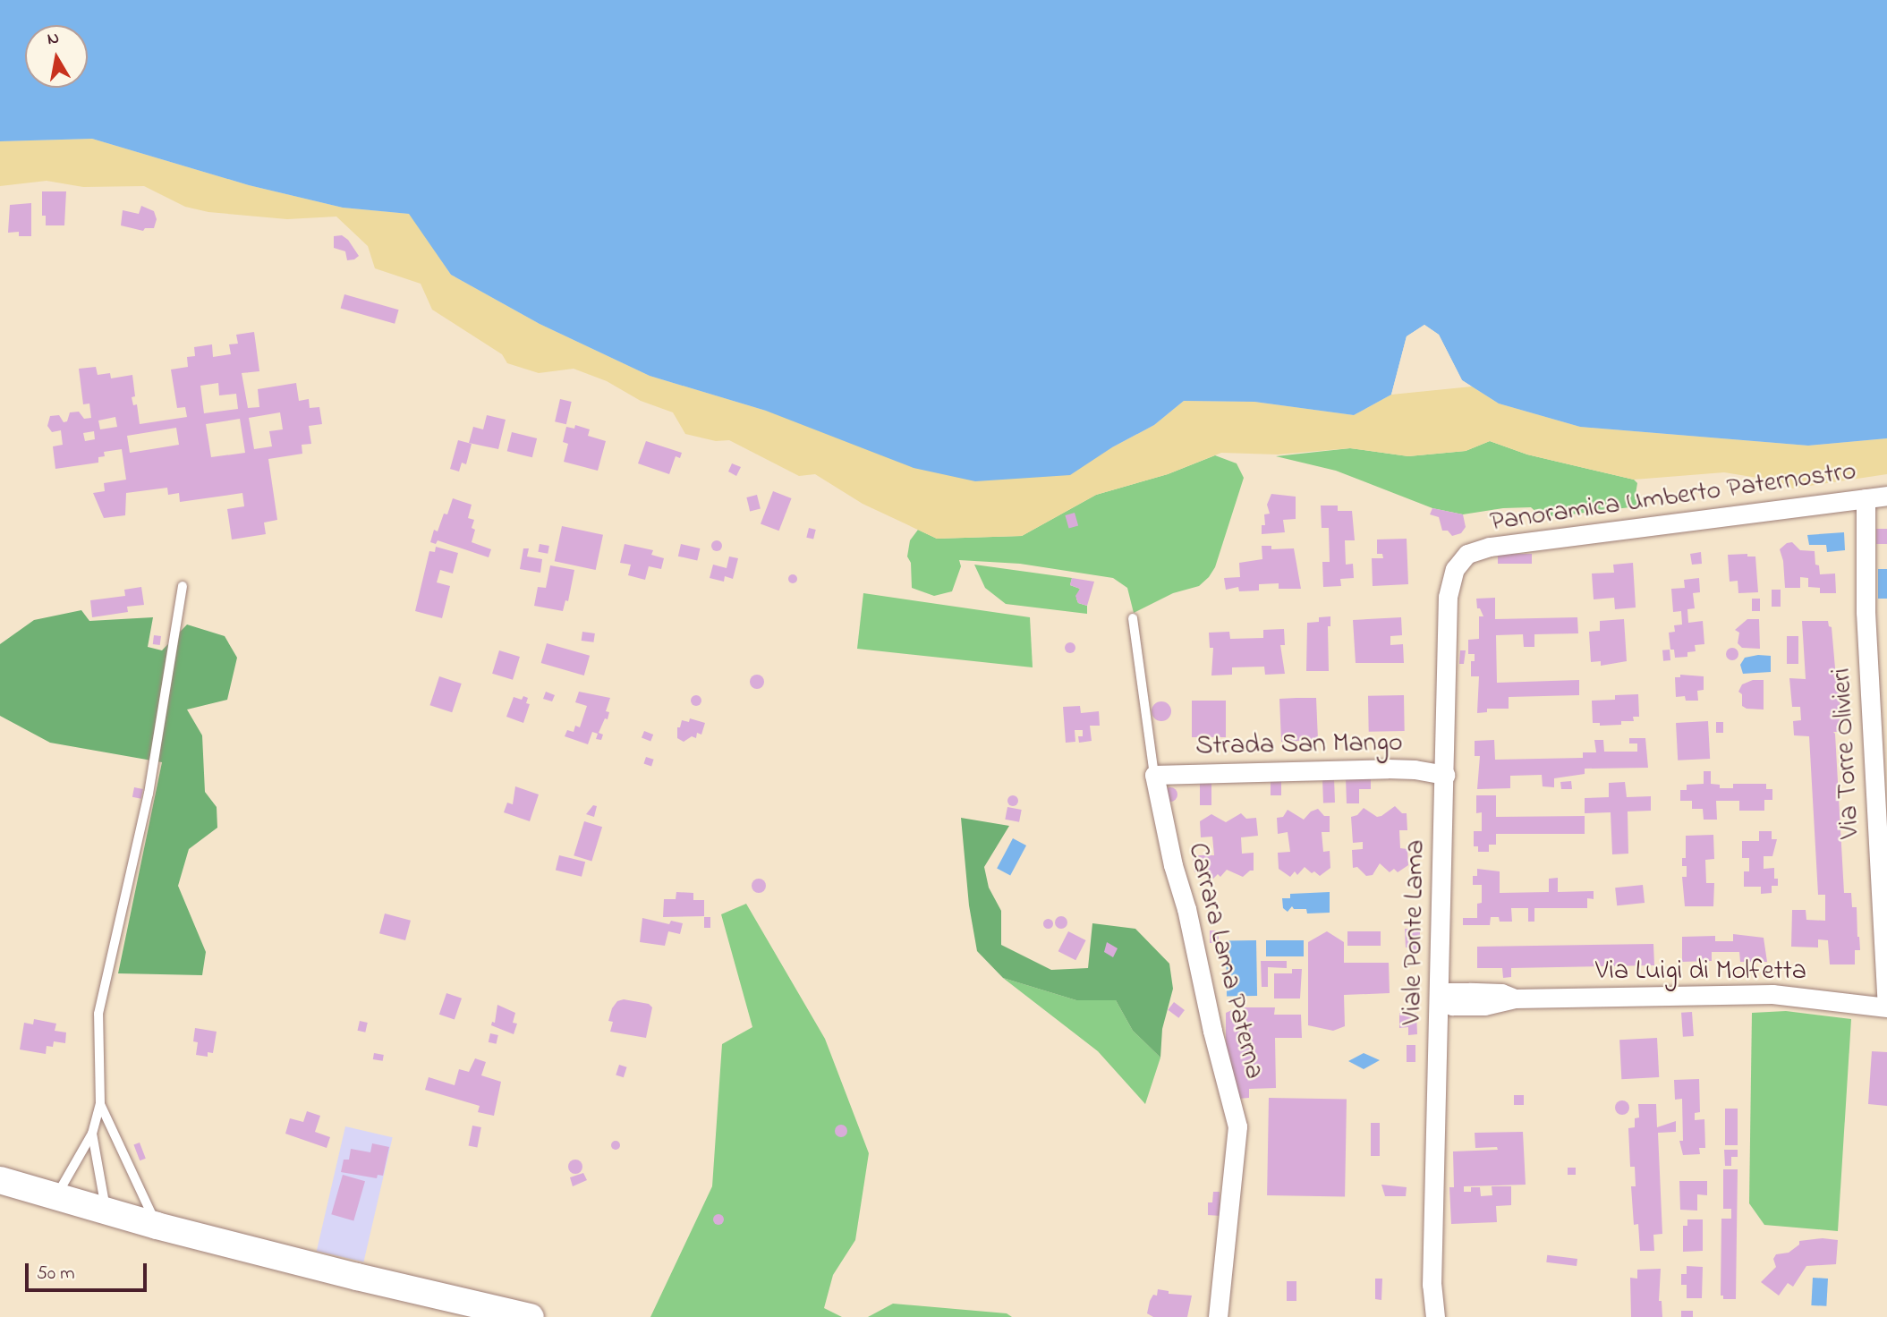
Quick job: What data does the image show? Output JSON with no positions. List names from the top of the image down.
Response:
{
  "streets": {
    "street": [
      "Panoramica Umberto Paternostro",
      "Strada San Mango",
      "Via Torre Olivieri",
      "Viale Ponte Lama",
      "Carrara Lama Paterna",
      "Via Luigi di Molfetta"
    ]
  },
  "crossings": [
    ["Panoramica Umberto Paternostro", "Via Torre Olivieri"],
    ["Panoramica Umberto Paternostro", "Viale Ponte Lama"],
    ["Strada San Mango", "Viale Ponte Lama"],
    ["Strada San Mango", "Carrara Lama Paterna"],
    ["Via Torre Olivieri", "Via Luigi di Molfetta"],
    ["Viale Ponte Lama", "Via Luigi di Molfetta"]
  ],
  "scale_bar": "50 m",
  "north": "top"
}
